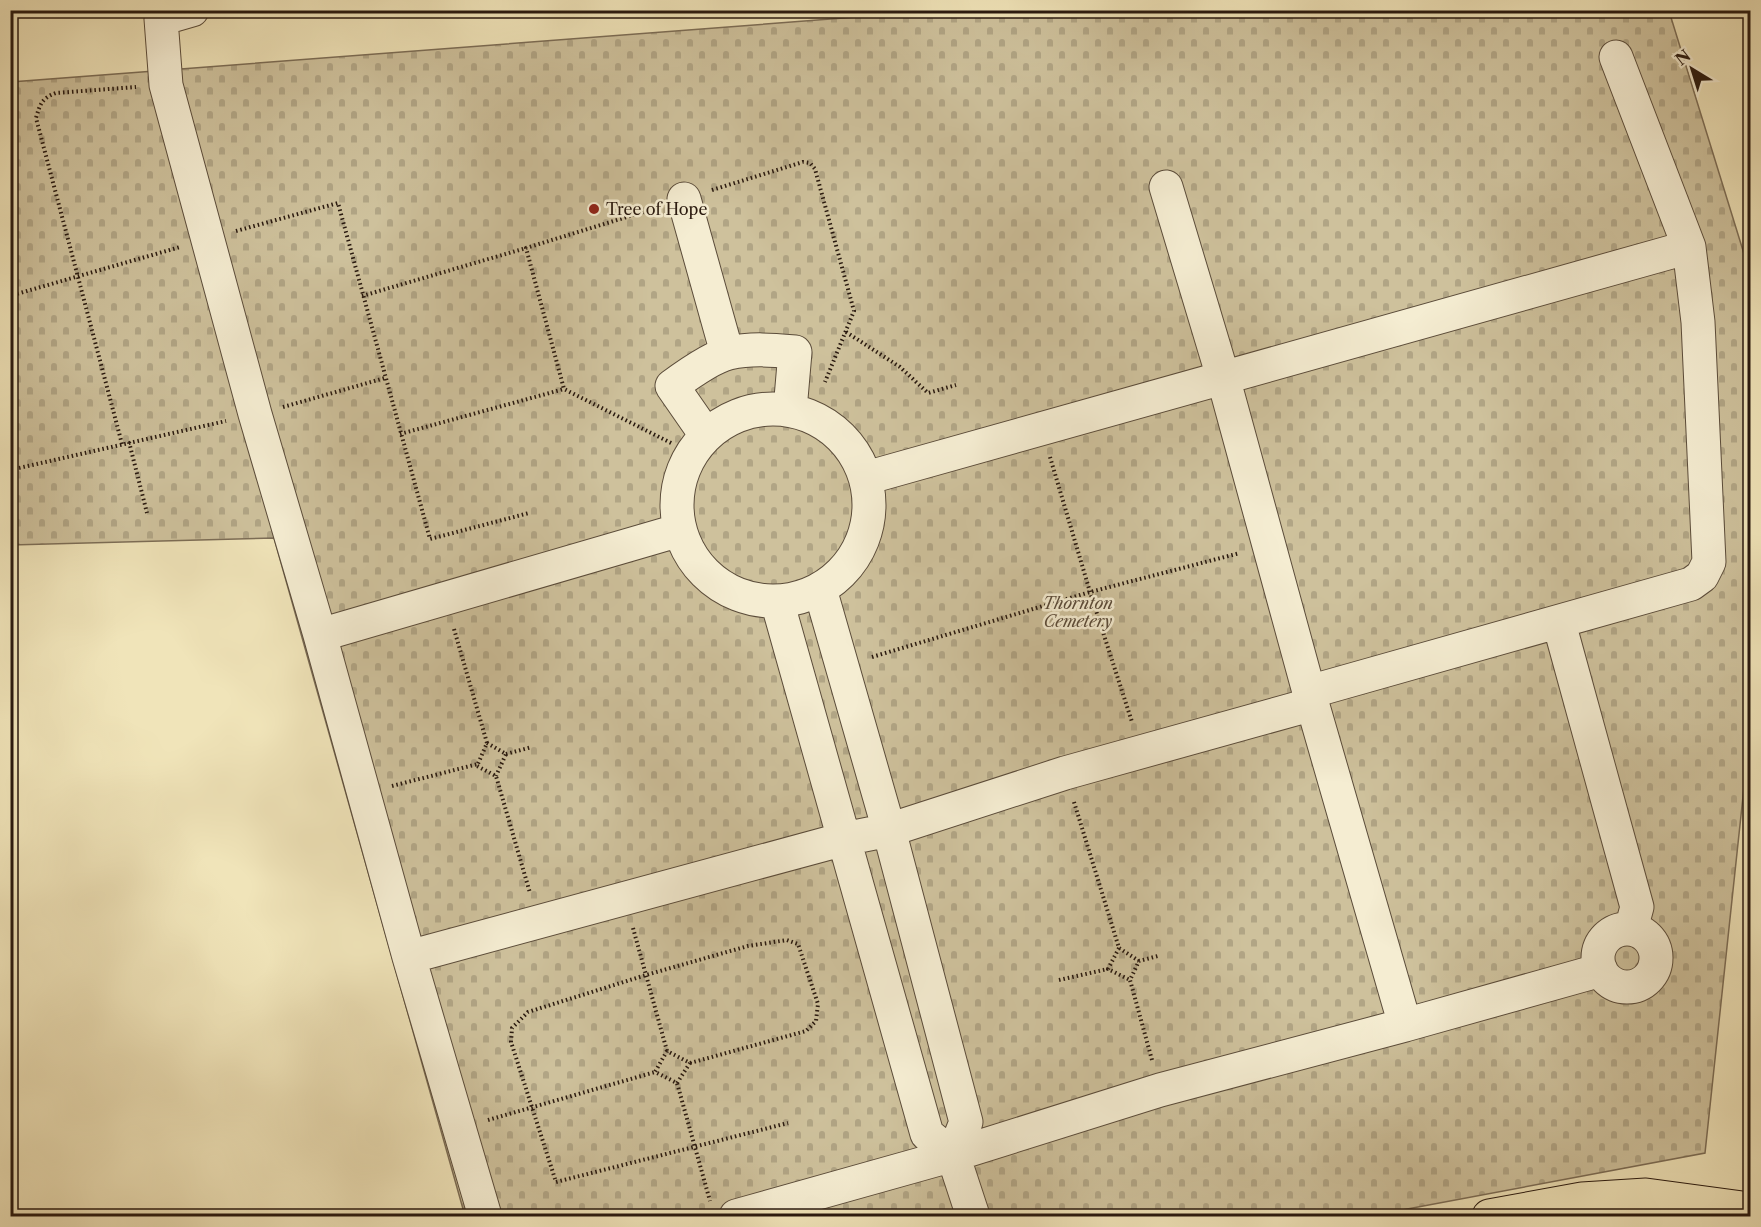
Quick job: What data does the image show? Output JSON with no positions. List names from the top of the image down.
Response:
{
  "parks": ["Thornton Cemetery"],
  "places": ["Tree of Hope"],
  "north": "top left"
}
